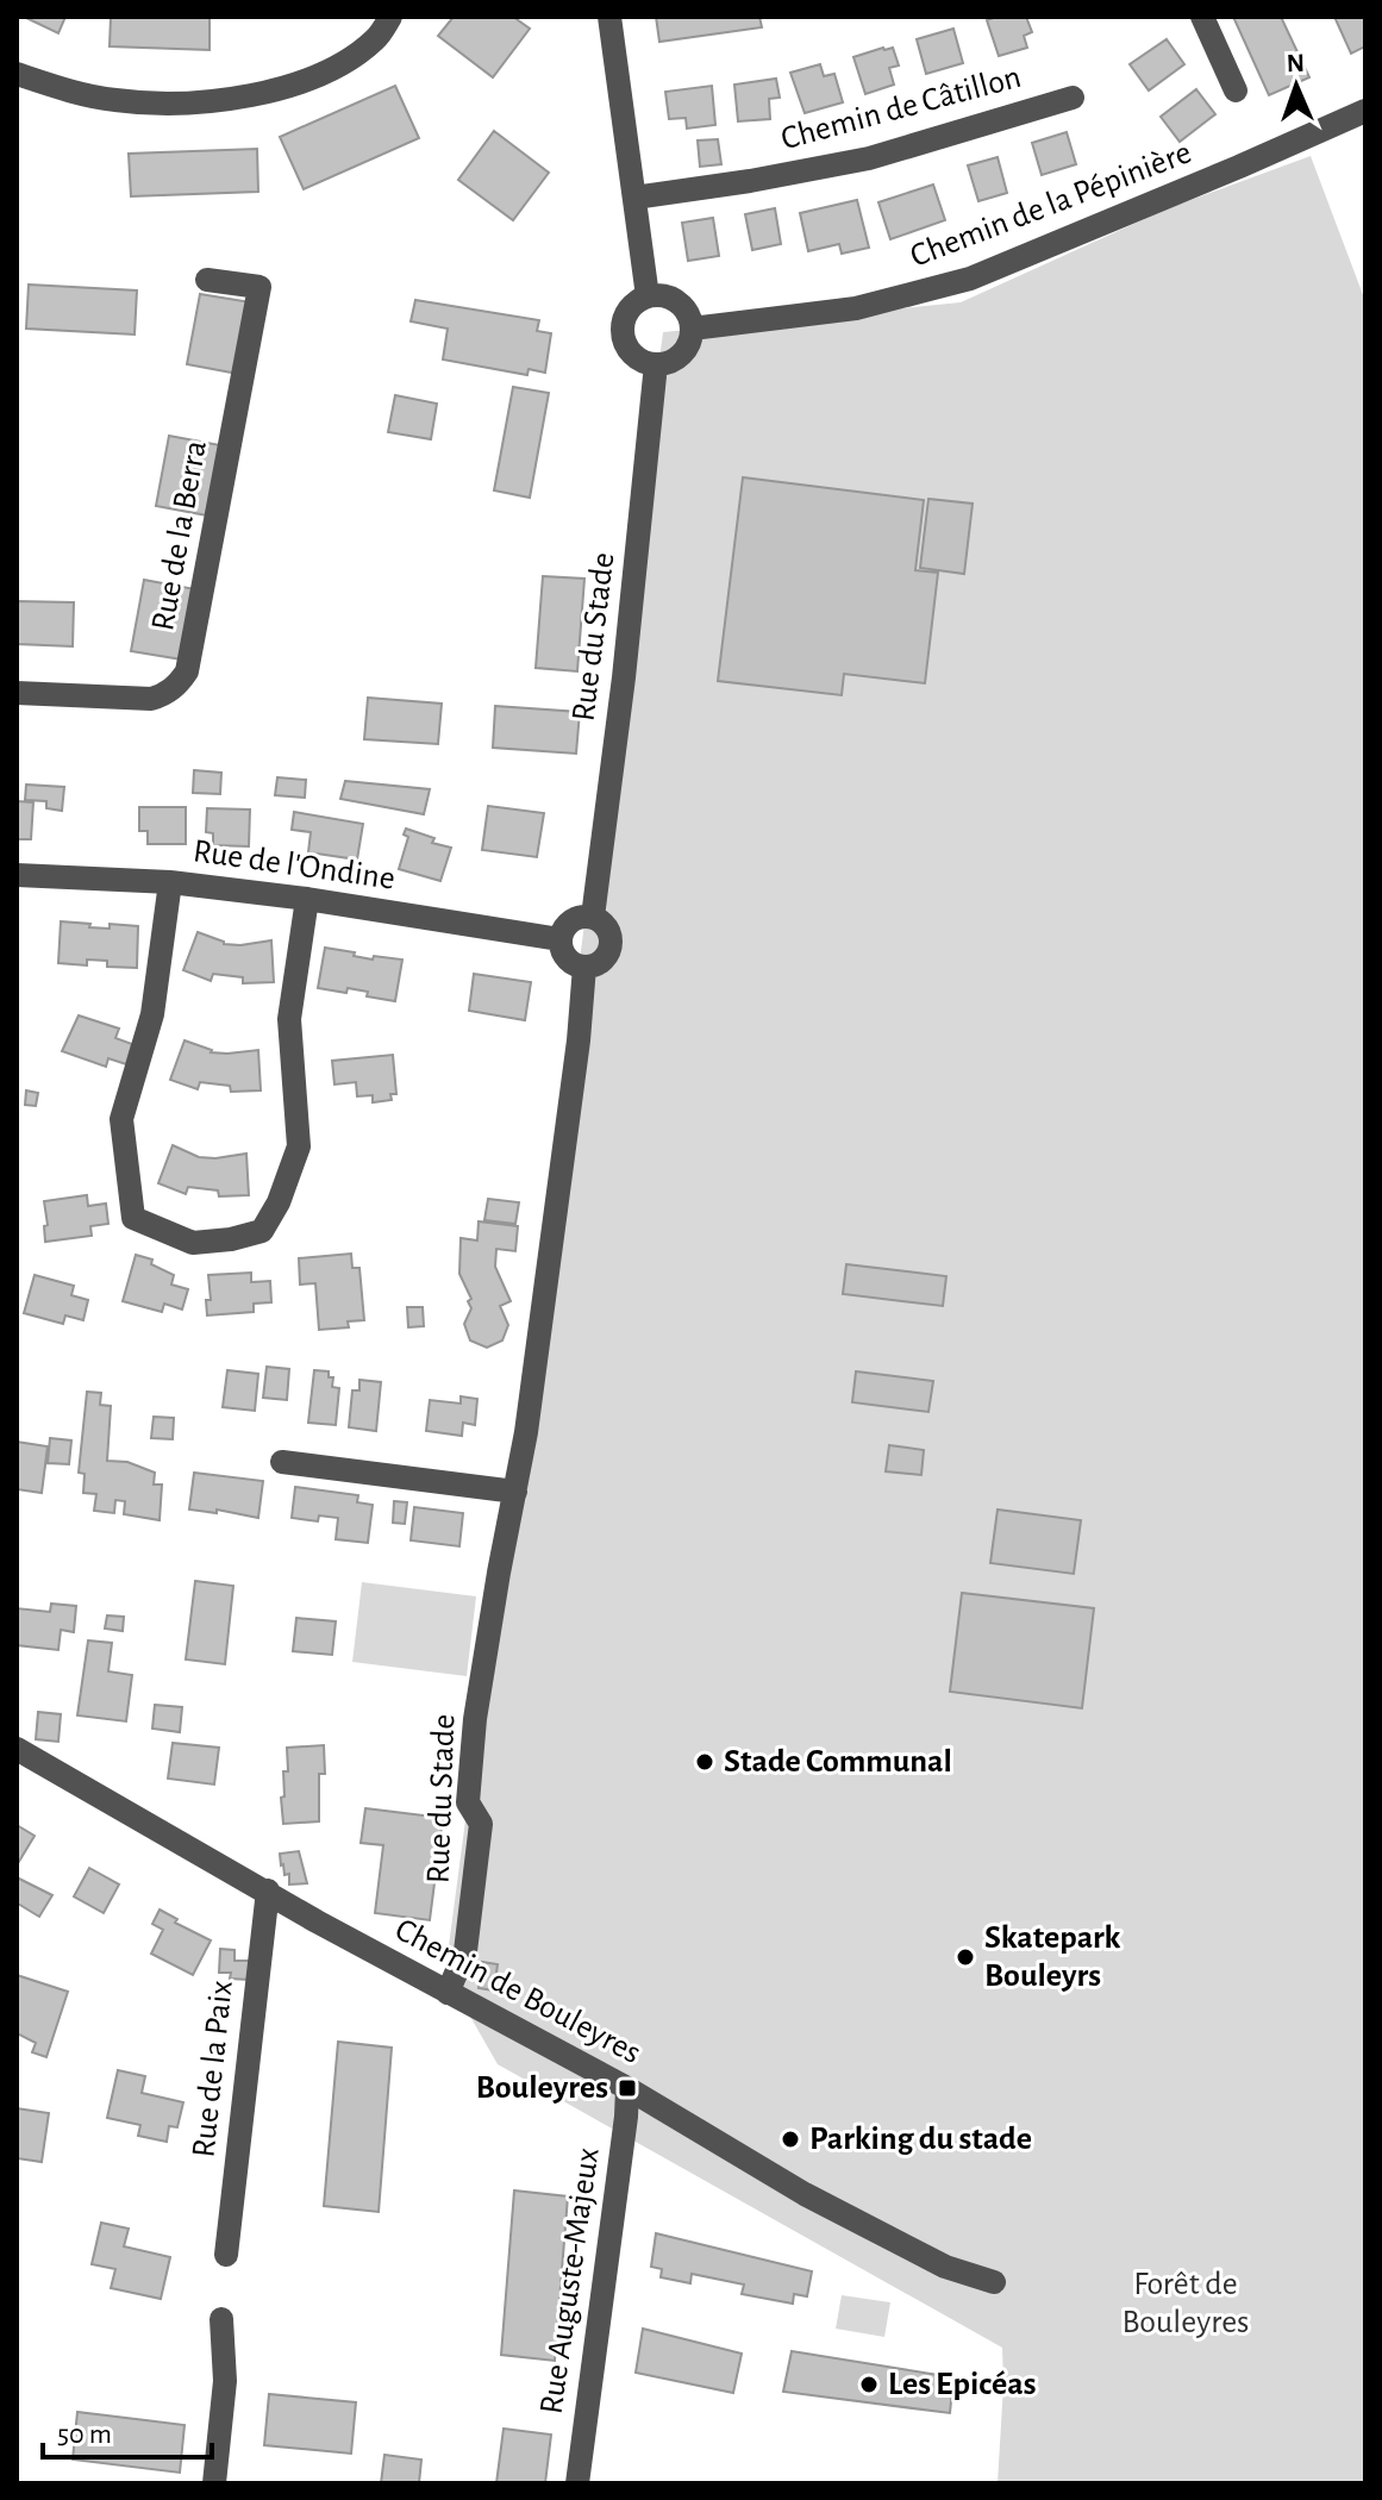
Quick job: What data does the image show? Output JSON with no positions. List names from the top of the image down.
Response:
{
  "streets": {
    "street": [
      "Chemin de Câtillon",
      "Chemin de la Pépinière",
      "Rue de la Berra",
      "Rue du Stade",
      "Rue de l'Ondine",
      "Chemin de Bouleyres",
      "Rue de la Paix",
      "Rue Auguste-Majeux"
    ]
  },
  "crossings": [
    ["Chemin de la Pépinière", "Rue du Stade"],
    ["Rue du Stade", "Rue de l'Ondine"],
    ["Rue du Stade", "Chemin de Bouleyres"],
    ["Chemin de Bouleyres", "Rue de la Paix"],
    ["Chemin de Bouleyres", "Rue Auguste-Majeux"]
  ],
  "parks": ["Forêt de Bouleyres"],
  "places": {
    "other": [
      "Stade Communal",
      "Skatepark Bouleyrs",
      "Parking du stade",
      "Les Epicéas"
    ],
    "transit": ["Bouleyres"]
  },
  "scale_bar": "50 m",
  "north": "top"
}
